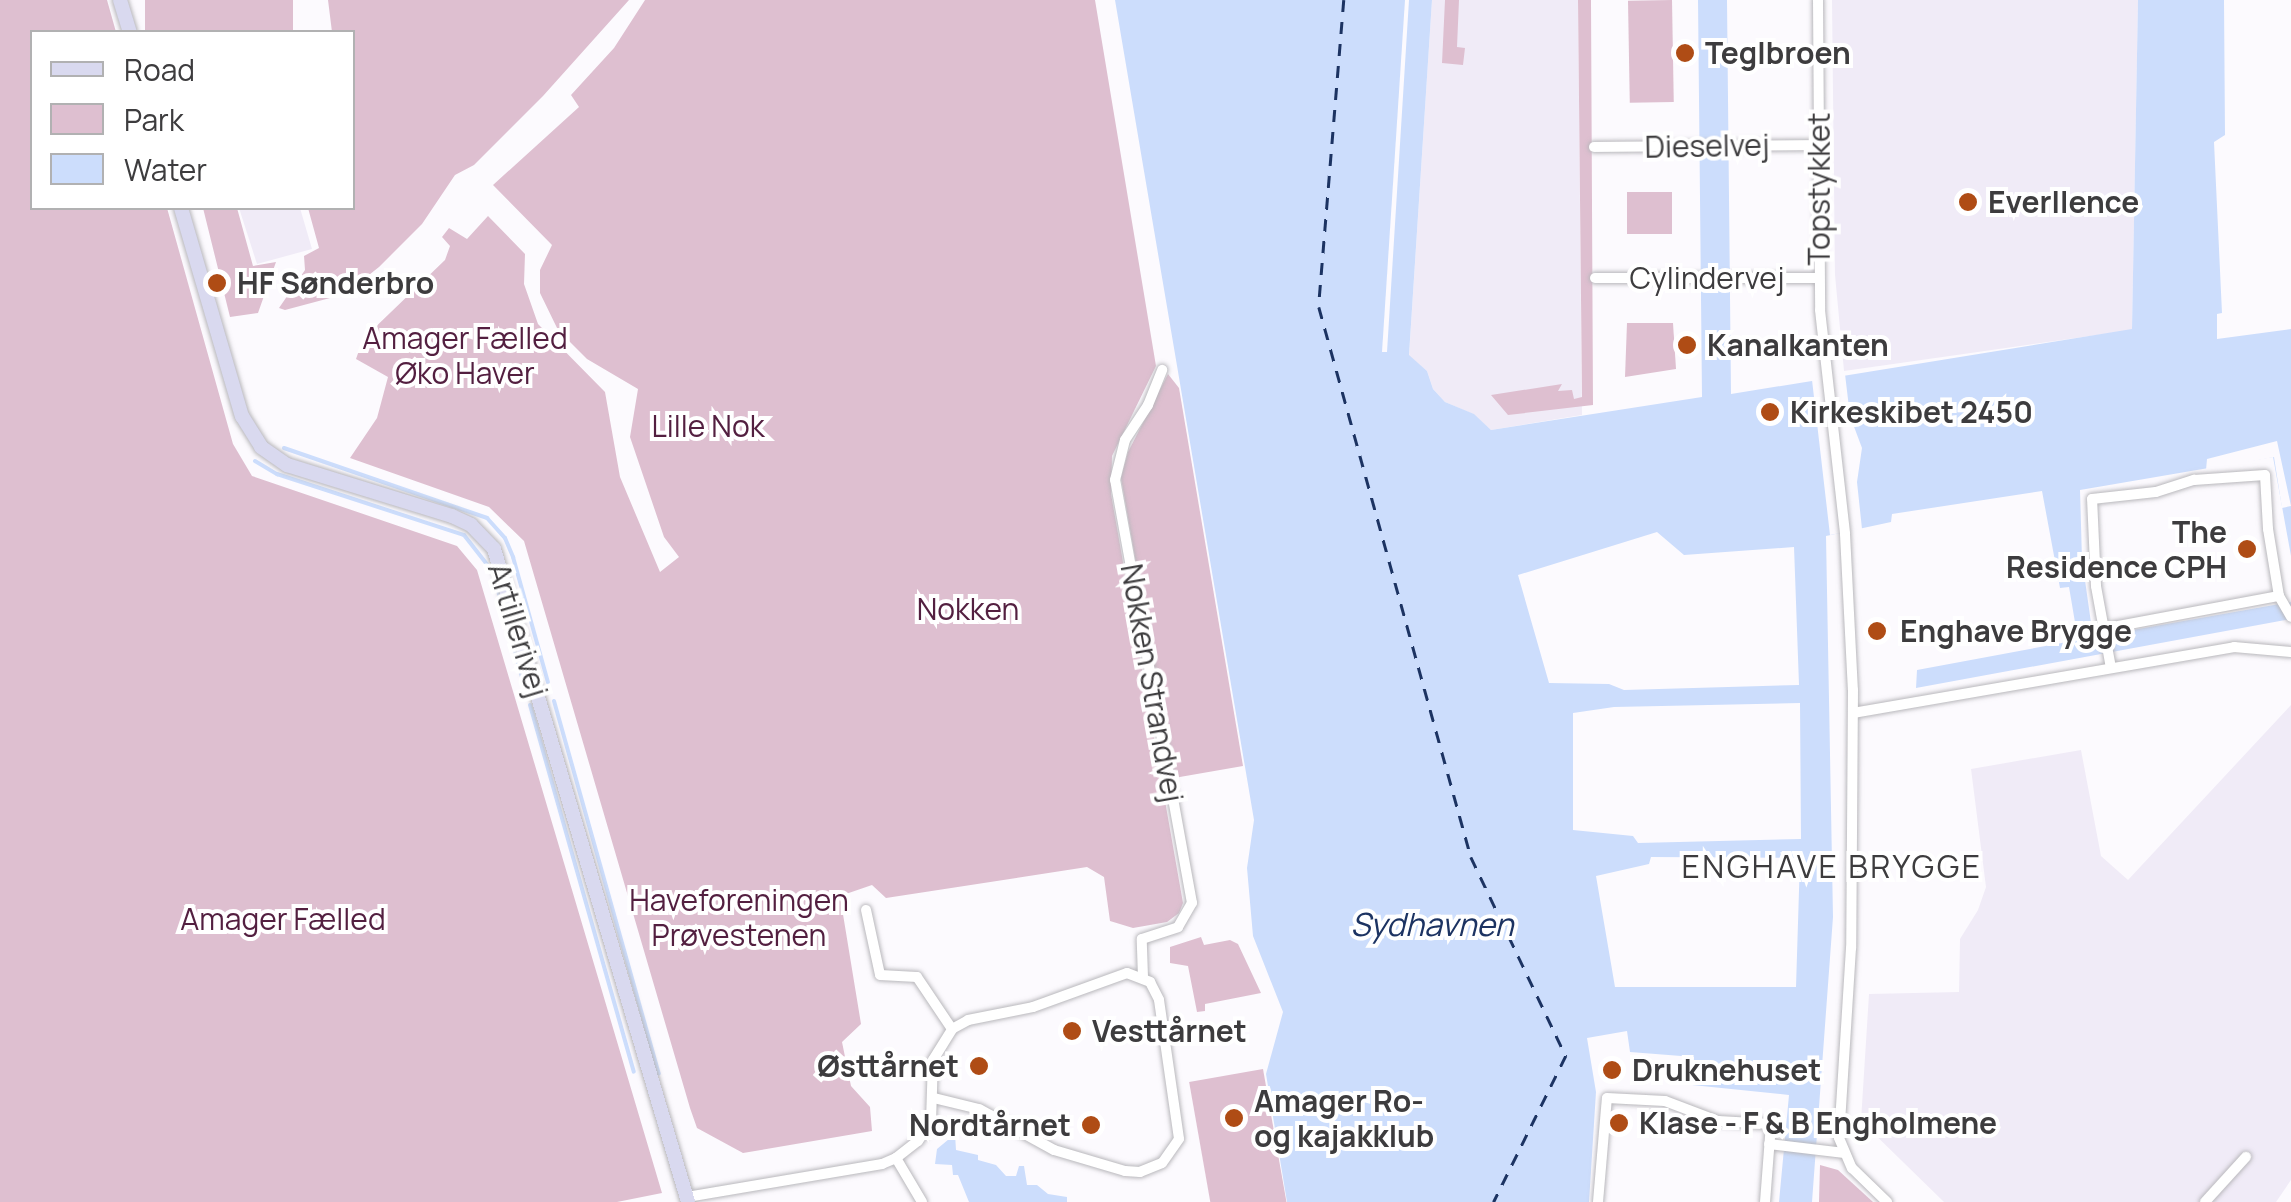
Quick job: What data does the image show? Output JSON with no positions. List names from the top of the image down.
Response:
{
  "streets": {
    "street": [
      "Dieselvej",
      "Topstykket",
      "Cylindervej",
      "Artillerivej",
      "Nokken Strandvej"
    ]
  },
  "crossings": [
    ["Dieselvej", "Topstykket"],
    ["Topstykket", "Cylindervej"]
  ],
  "districts": ["ENGHAVE BRYGGE"],
  "water": ["Sydhavnen"],
  "parks": [
    "Amager Fælled Øko Haver",
    "Lille Nok",
    "Nokken",
    "Haveforeningen Prøvestenen",
    "Amager Fælled"
  ],
  "places": [
    "Teglbroen",
    "Everllence",
    "HF Sønderbro",
    "Kanalkanten",
    "Kirkeskibet 2450",
    "The Residence CPH",
    "Enghave Brygge",
    "Vesttårnet",
    "Østtårnet",
    "Druknehuset",
    "Amager Ro- og kajakklub",
    "Klase - F & B Engholmene",
    "Nordtårnet"
  ],
  "legend": ["Road", "Park", "Water"]
}
